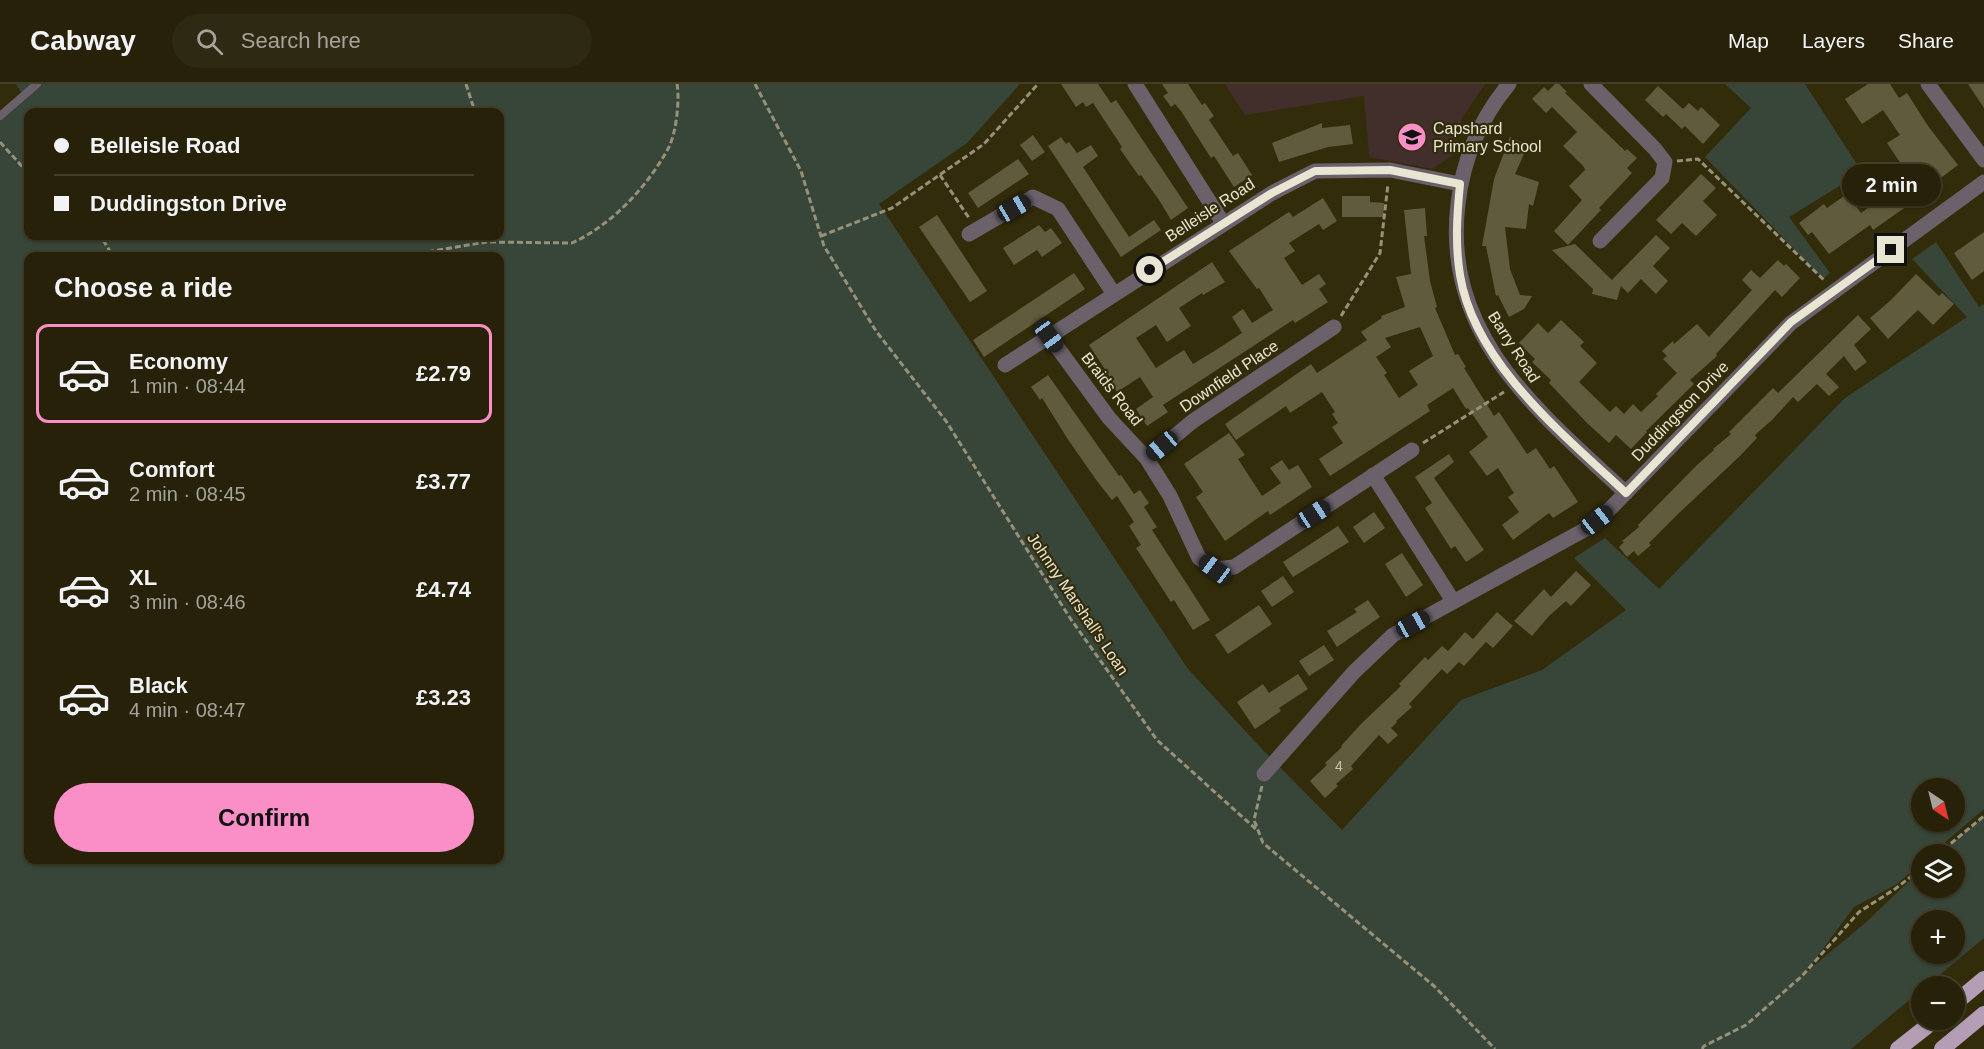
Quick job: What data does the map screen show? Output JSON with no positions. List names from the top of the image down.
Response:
{
  "streets": {
    "street": [
      "Belleisle Road",
      "Barry Road",
      "Downfield Place",
      "Braids Road",
      "Duddingston Drive"
    ],
    "path": ["Johnny Marshall's Loan"]
  },
  "crossings": [
    ["Belleisle Road", "Barry Road"],
    ["Belleisle Road", "Braids Road"],
    ["Barry Road", "Duddingston Drive"],
    ["Downfield Place", "Braids Road"]
  ],
  "places": {
    "school or university": ["Capshard Primary School"]
  },
  "house_numbers": ["4"],
  "north": "bottom right",
  "page": {
    "header": "Cabway",
    "search": "Search here",
    "nav": ["Map", "Layers", "Share"],
    "banner": ["Belleisle Road", "Duddingston Drive"],
    "bubble": "2 min",
    "heading": "Choose a ride",
    "list": [
      {
        "name": "Economy",
        "note": "1 min · 08:44",
        "value": "£2.79"
      },
      {
        "name": "Comfort",
        "note": "2 min · 08:45",
        "value": "£3.77"
      },
      {
        "name": "XL",
        "note": "3 min · 08:46",
        "value": "£4.74"
      },
      {
        "name": "Black",
        "note": "4 min · 08:47",
        "value": "£3.23"
      }
    ],
    "buttons": "Confirm",
    "map_buttons": ["+", "−"]
  }
}
